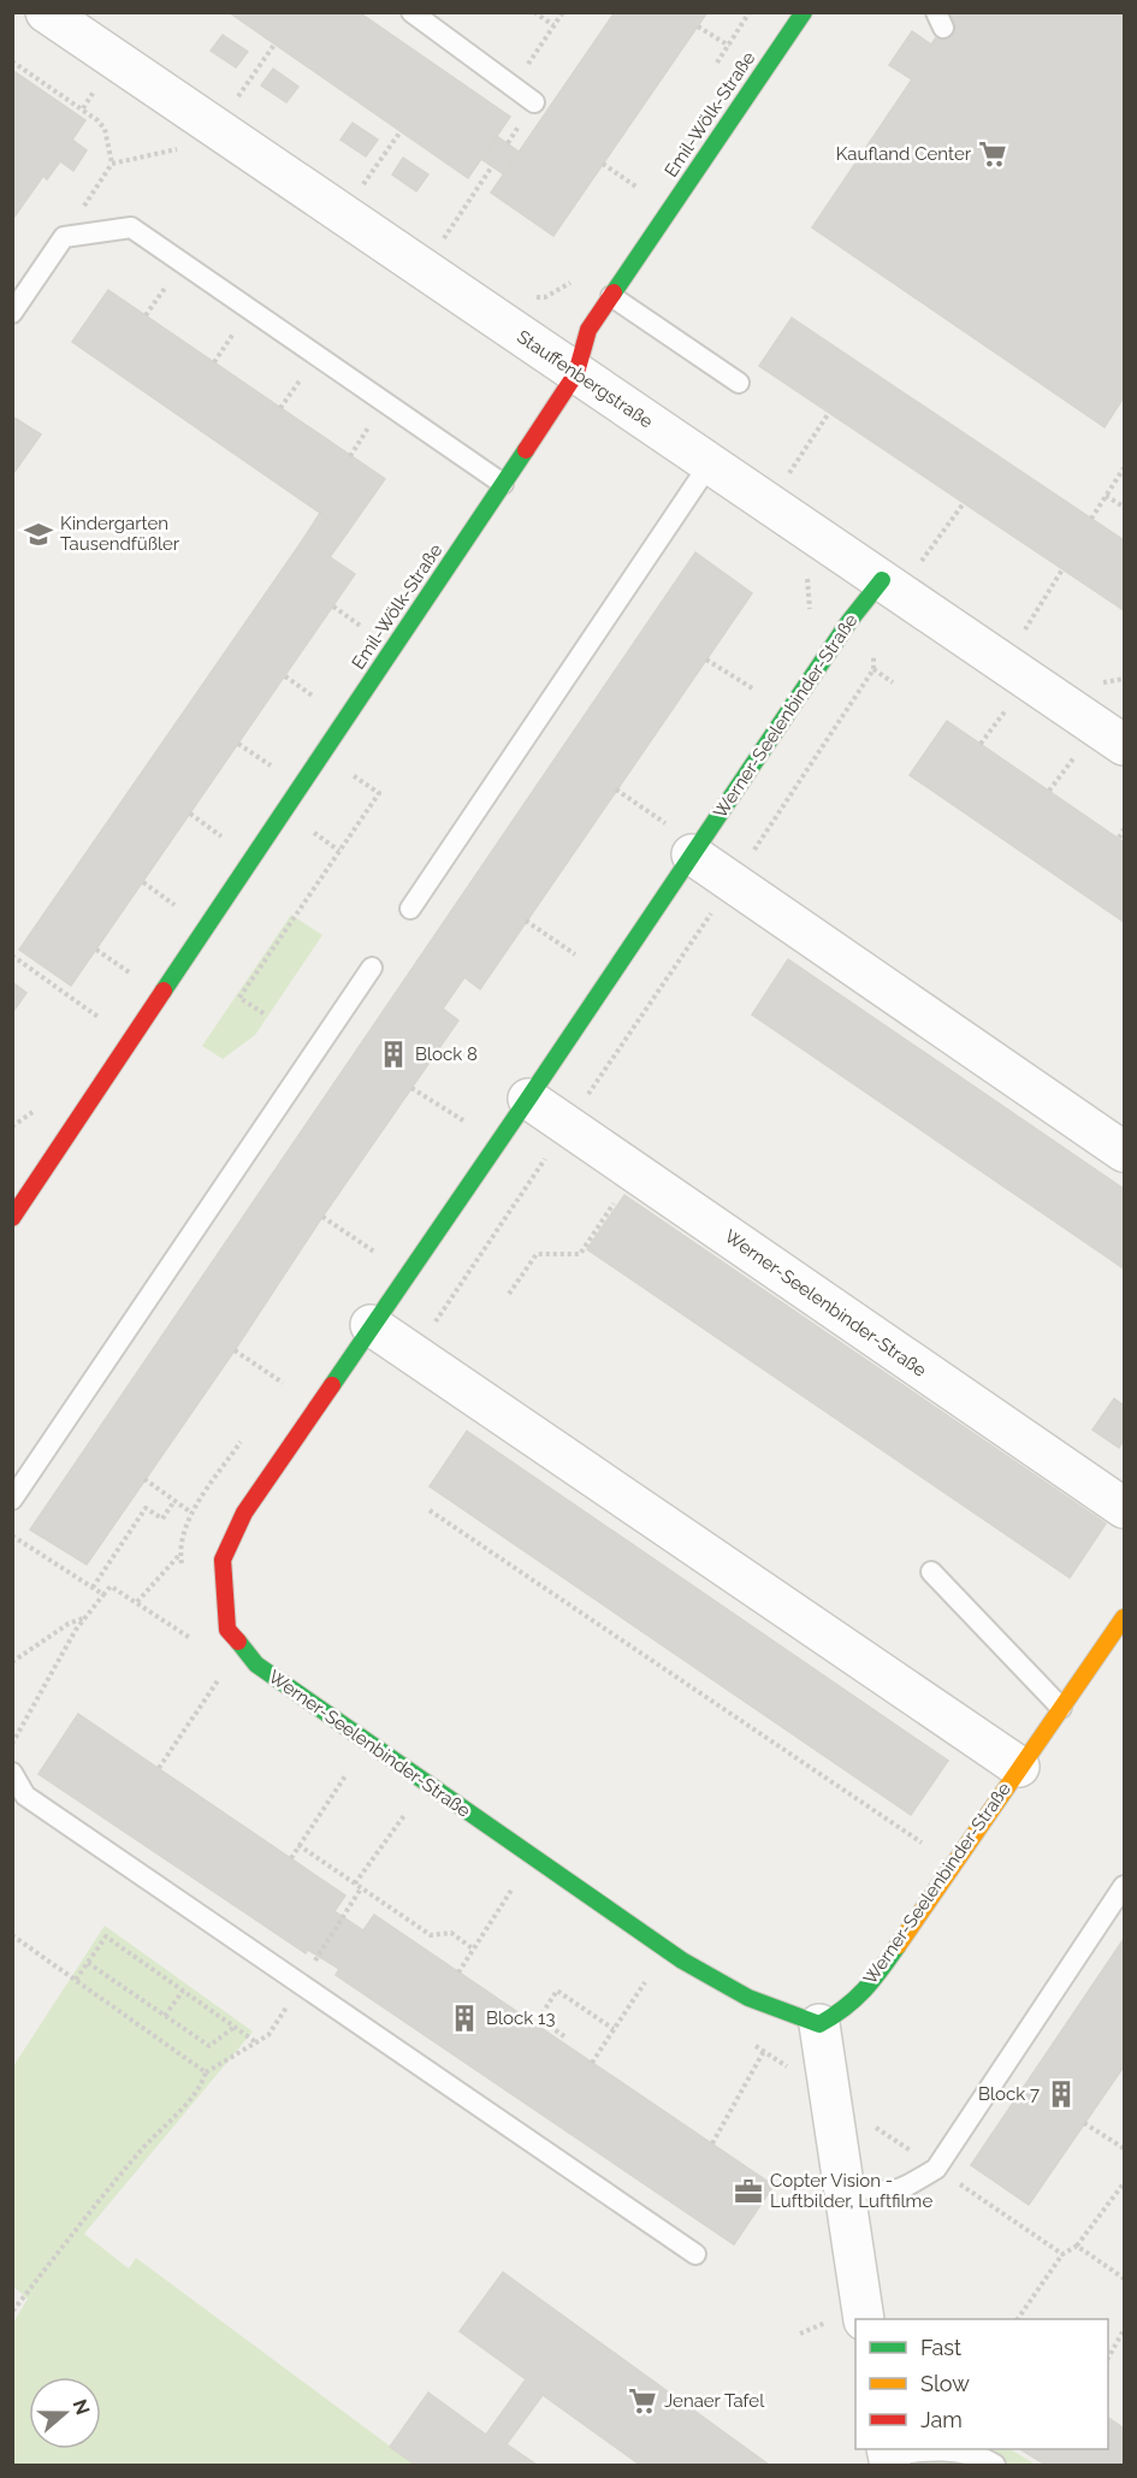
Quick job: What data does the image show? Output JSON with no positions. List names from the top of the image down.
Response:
{
  "streets": {
    "street": ["Emil-Wölk-Straße", "Stauffenbergstraße", "Werner-Seelenbinder-Straße"]
  },
  "crossings": [
    ["Emil-Wölk-Straße", "Stauffenbergstraße"],
    ["Stauffenbergstraße", "Werner-Seelenbinder-Straße"]
  ],
  "places": {
    "supermarket": ["Kaufland Center", "Jenaer Tafel"],
    "school or university": ["Kindergarten Tausendfüßler"],
    "building": ["Block 8", "Block 13", "Block 7"],
    "office": ["Copter Vision - Luftbilder, Luftfilme"]
  },
  "legend": ["Fast", "Slow", "Jam"],
  "north": "right"
}
